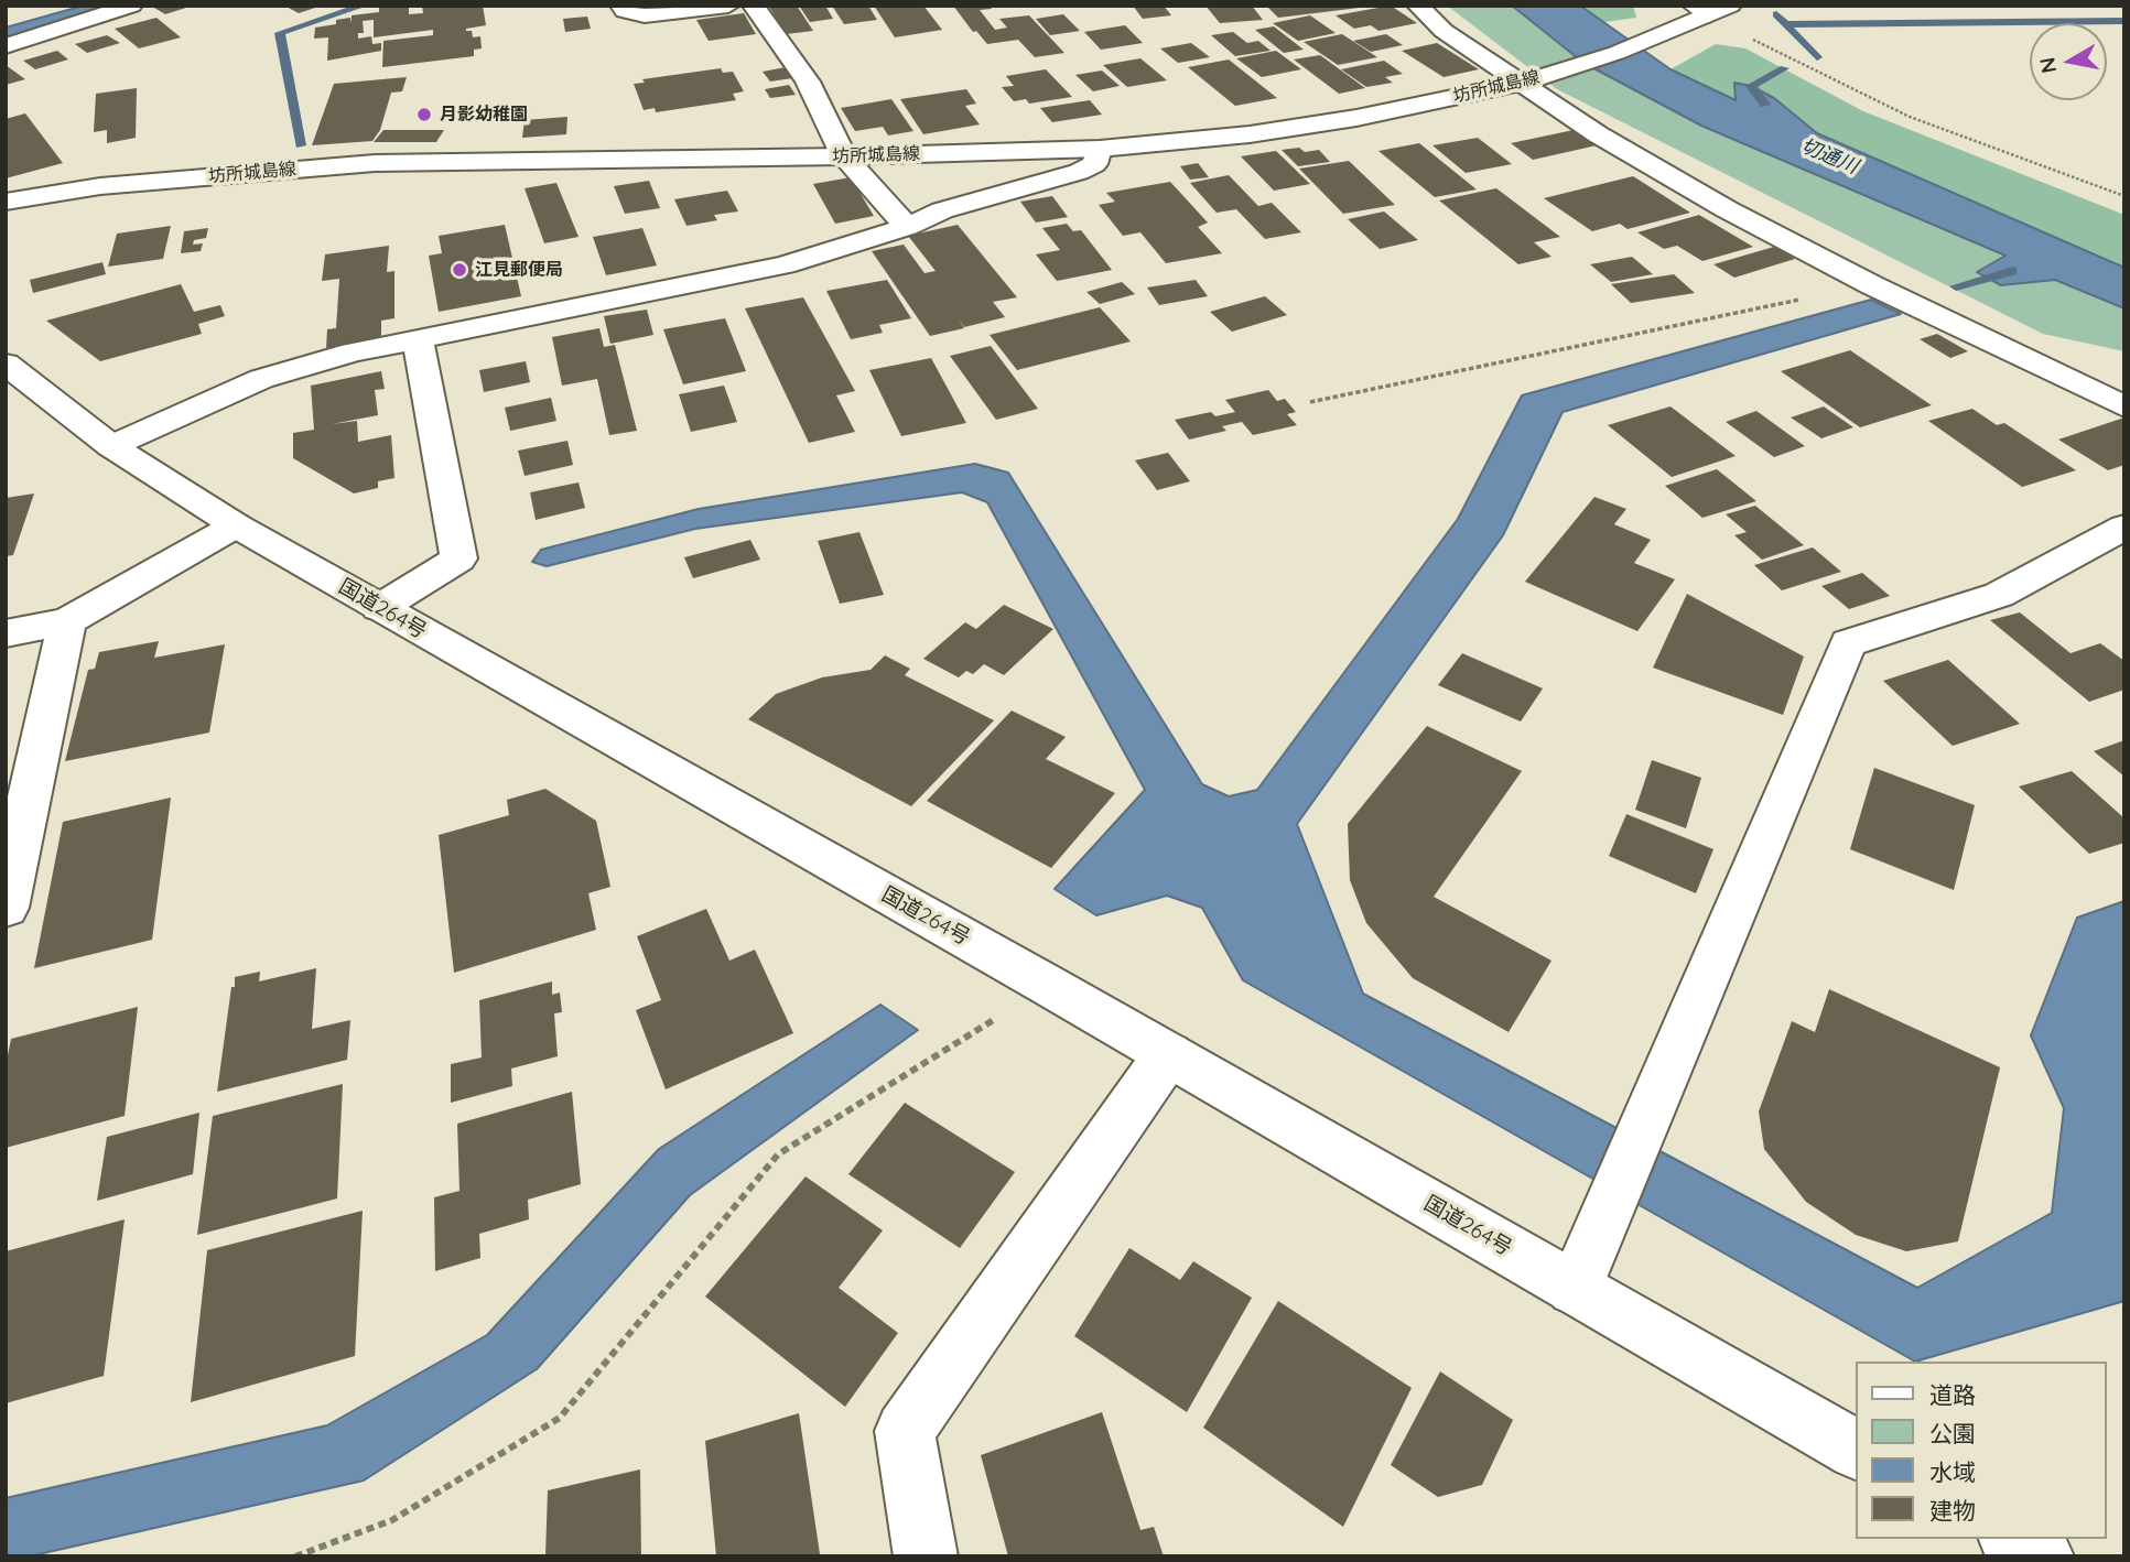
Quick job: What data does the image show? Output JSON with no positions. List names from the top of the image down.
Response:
{
  "streets": {
    "main road": ["坊所城島線", "国道264号"]
  },
  "water": ["切通川"],
  "places": ["月影幼稚園", "江見郵便局"],
  "legend": [
    "道路",
    "公園",
    "水域",
    "建物"
  ],
  "north": "left"
}
